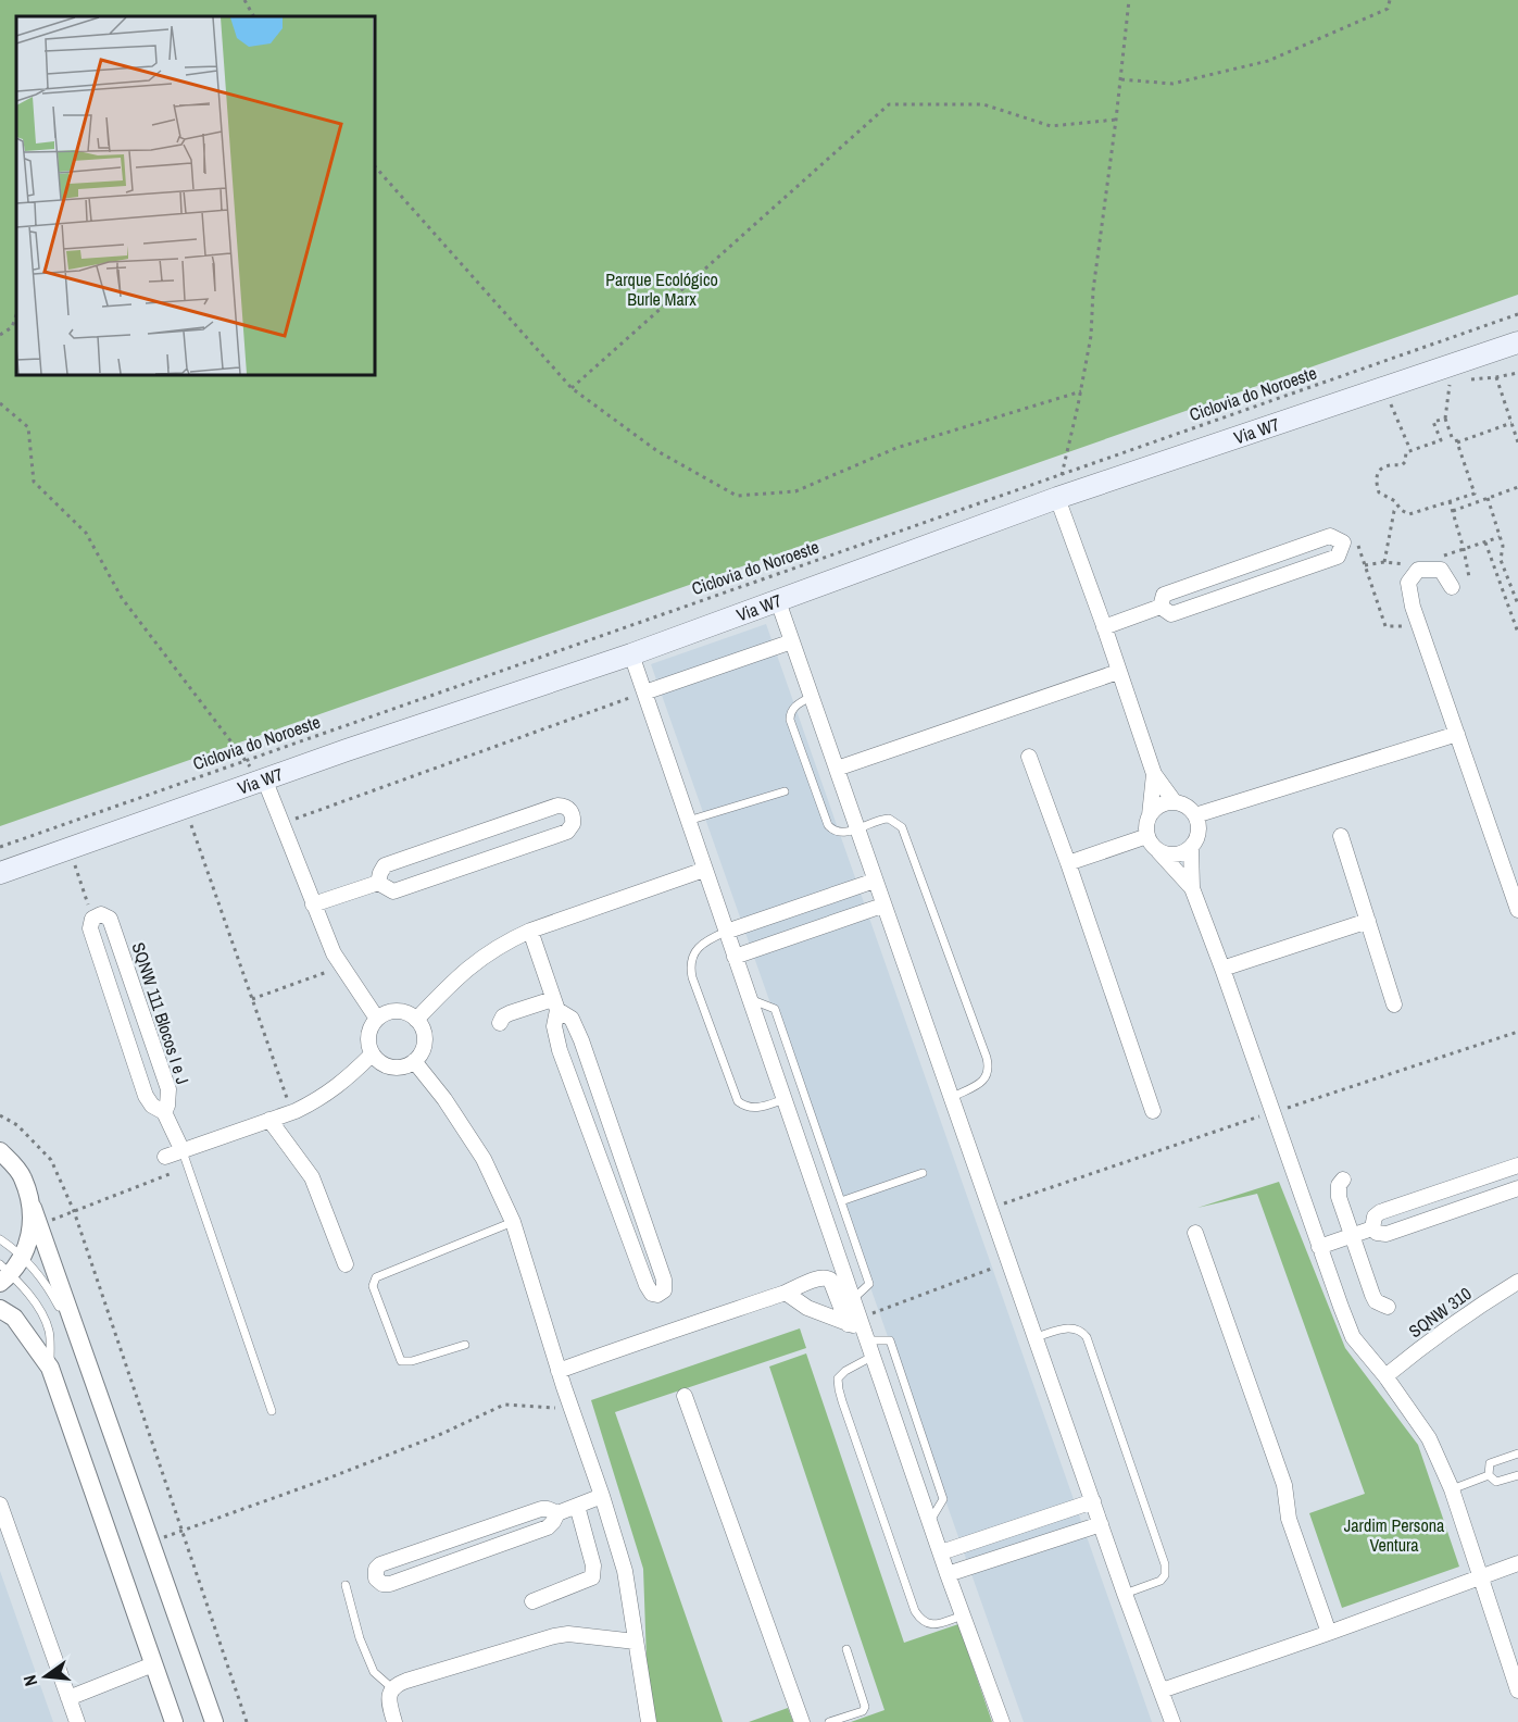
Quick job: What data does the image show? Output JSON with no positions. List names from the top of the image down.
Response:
{
  "streets": {
    "main road": ["Via W7"],
    "street": ["SQNW 111 Blocos I e J", "SQNW 310"],
    "path": ["Ciclovia do Noroeste"]
  },
  "parks": ["Parque Ecológico Burle Marx", "Jardim Persona Ventura"],
  "north": "left"
}
